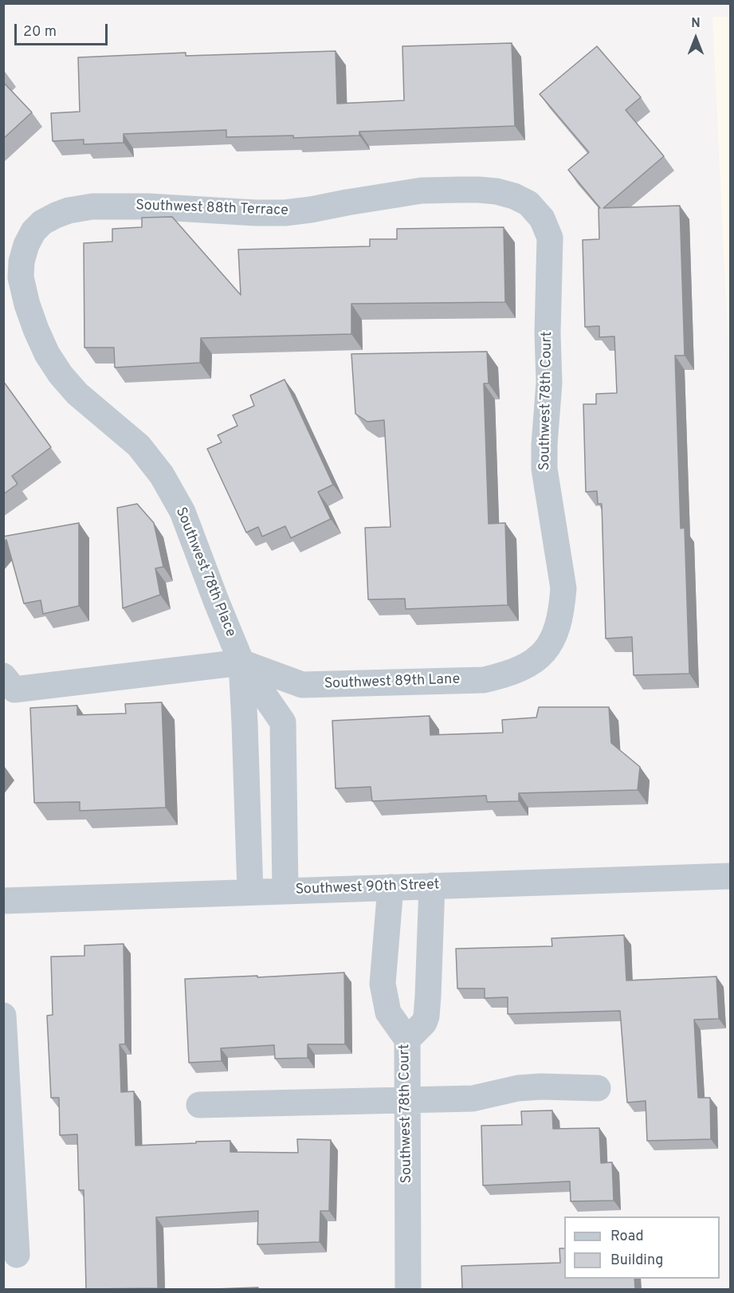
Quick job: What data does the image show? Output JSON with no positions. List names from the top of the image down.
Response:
{
  "streets": {
    "street": [
      "Southwest 88th Terrace",
      "Southwest 78th Court",
      "Southwest 78th Place",
      "Southwest 89th Lane",
      "Southwest 90th Street"
    ]
  },
  "crossings": [
    ["Southwest 88th Terrace", "Southwest 78th Court"],
    ["Southwest 88th Terrace", "Southwest 78th Place"],
    ["Southwest 78th Court", "Southwest 89th Lane"],
    ["Southwest 78th Court", "Southwest 90th Street"],
    ["Southwest 78th Place", "Southwest 89th Lane"]
  ],
  "legend": ["Road", "Building"],
  "scale_bar": "20 m",
  "north": "top"
}
